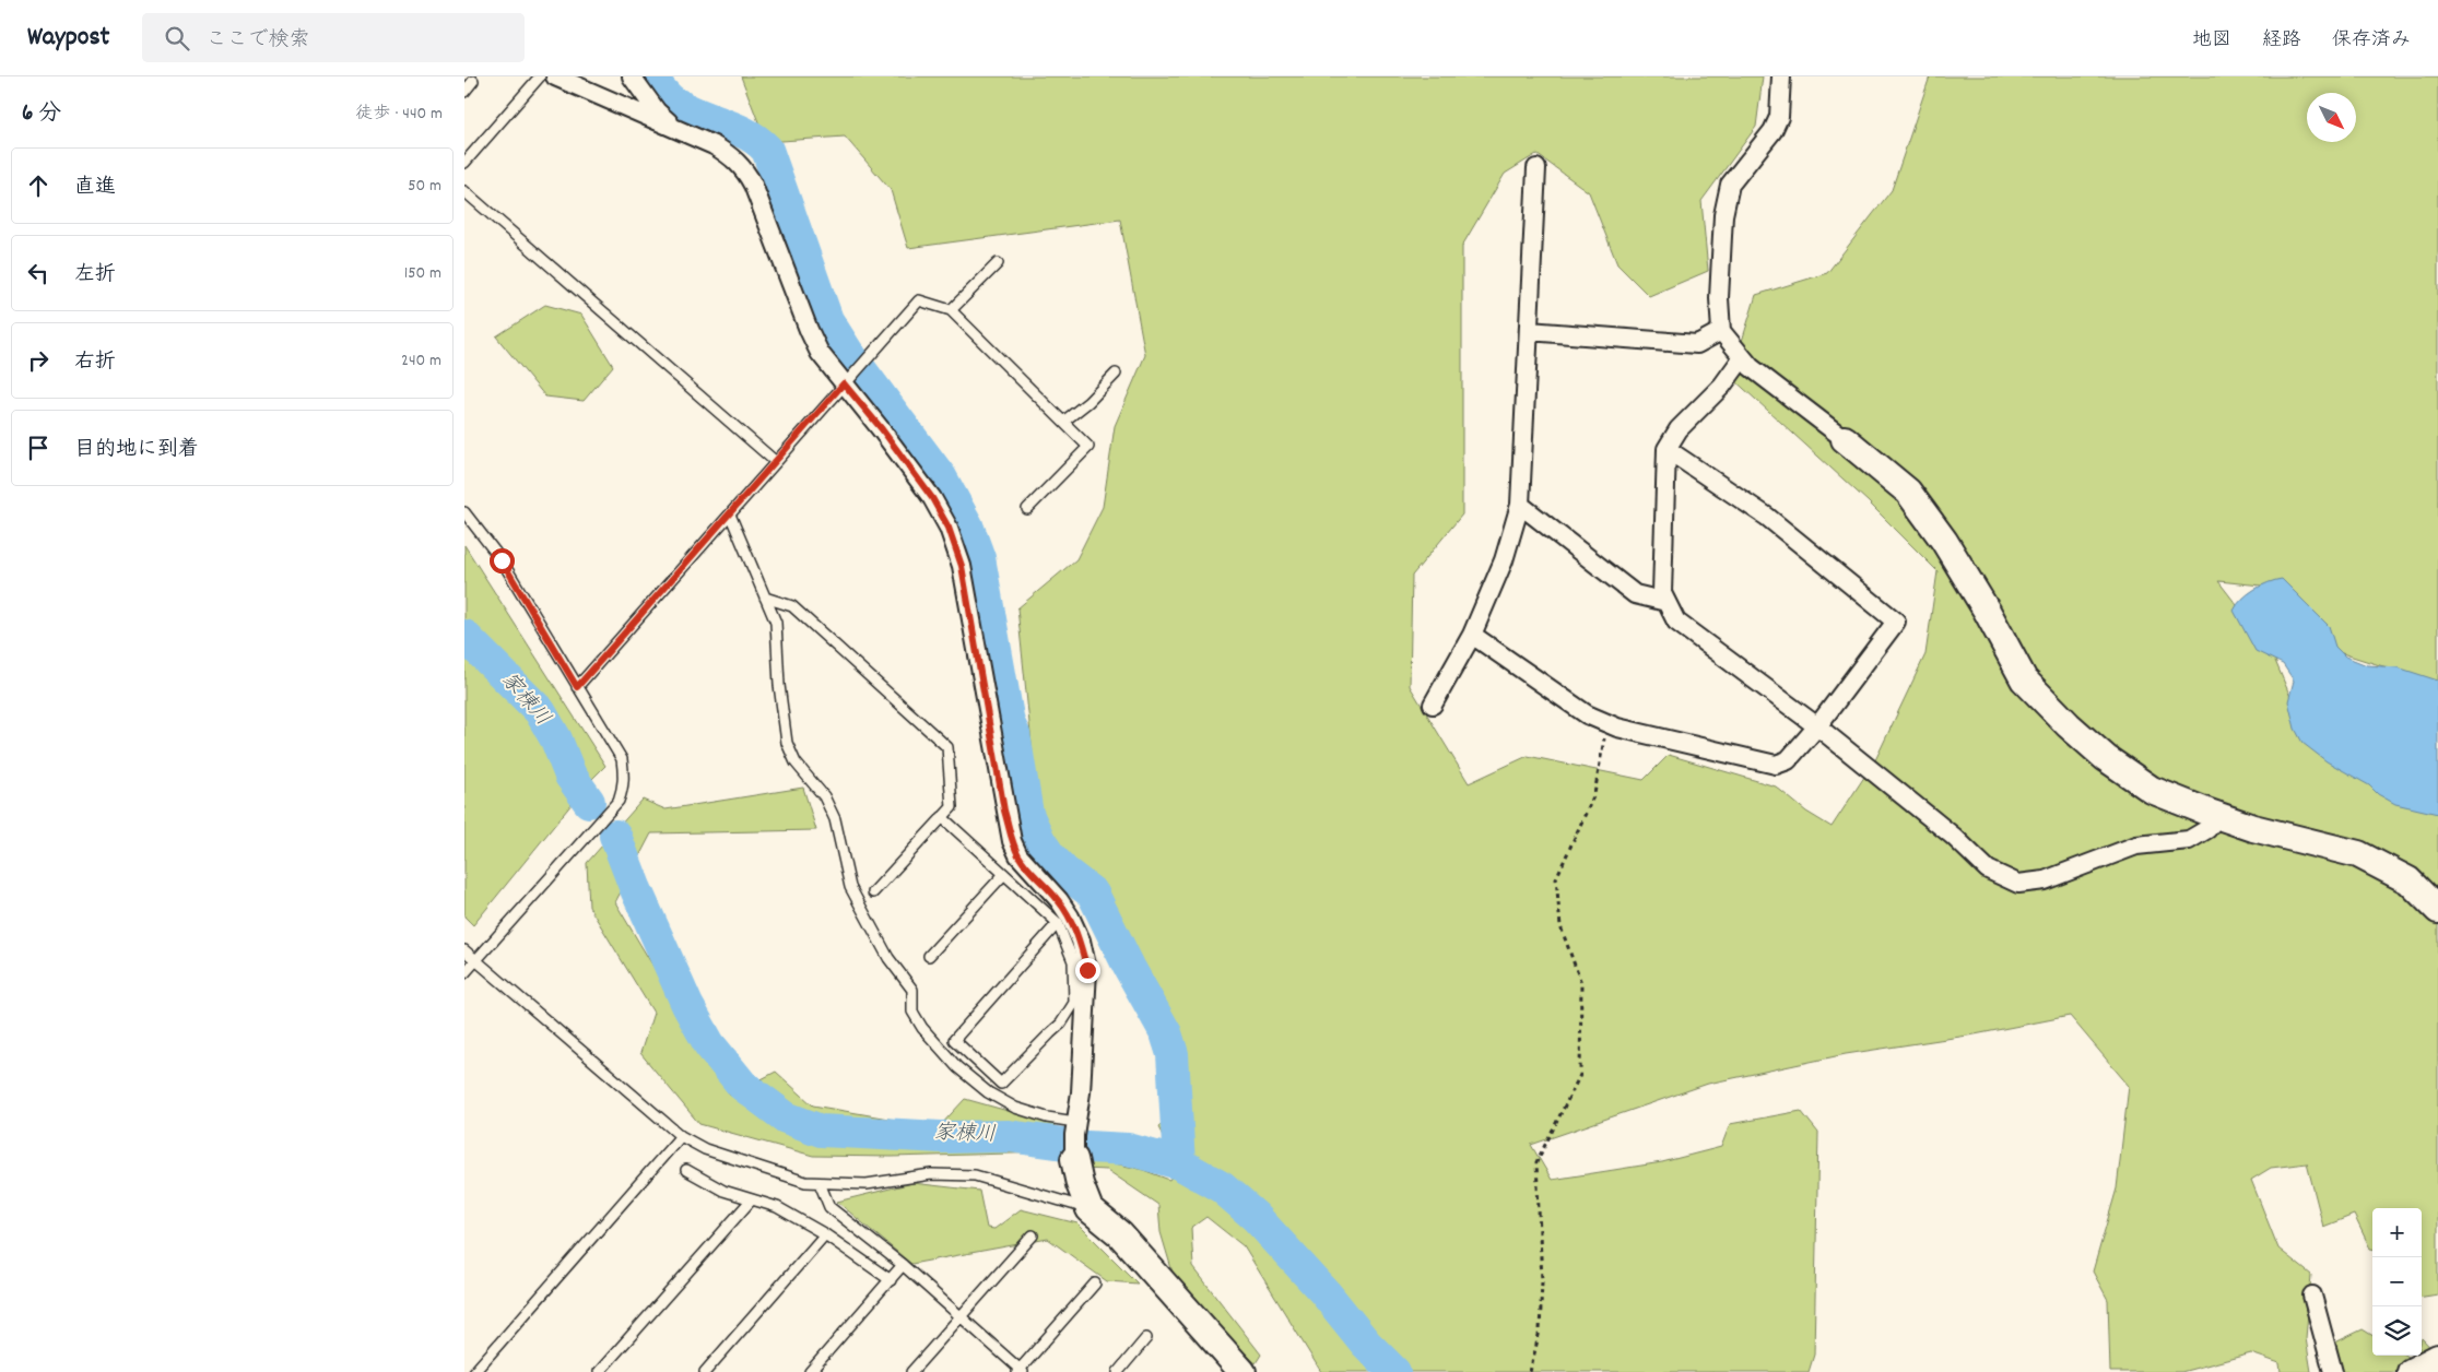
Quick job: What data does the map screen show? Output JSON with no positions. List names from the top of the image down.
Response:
{
  "water": ["家棟川"],
  "north": "bottom right",
  "page": {
    "header": "Waypost",
    "search": "ここで検索",
    "nav": ["地図", "経路", "保存済み"],
    "heading": ["6 分", "徒歩 · 440 m"],
    "list": [
      ["直進", "50 m"],
      ["左折", "150 m"],
      ["右折", "240 m"],
      "目的地に到着"
    ],
    "map_buttons": ["+", "−"]
  }
}
